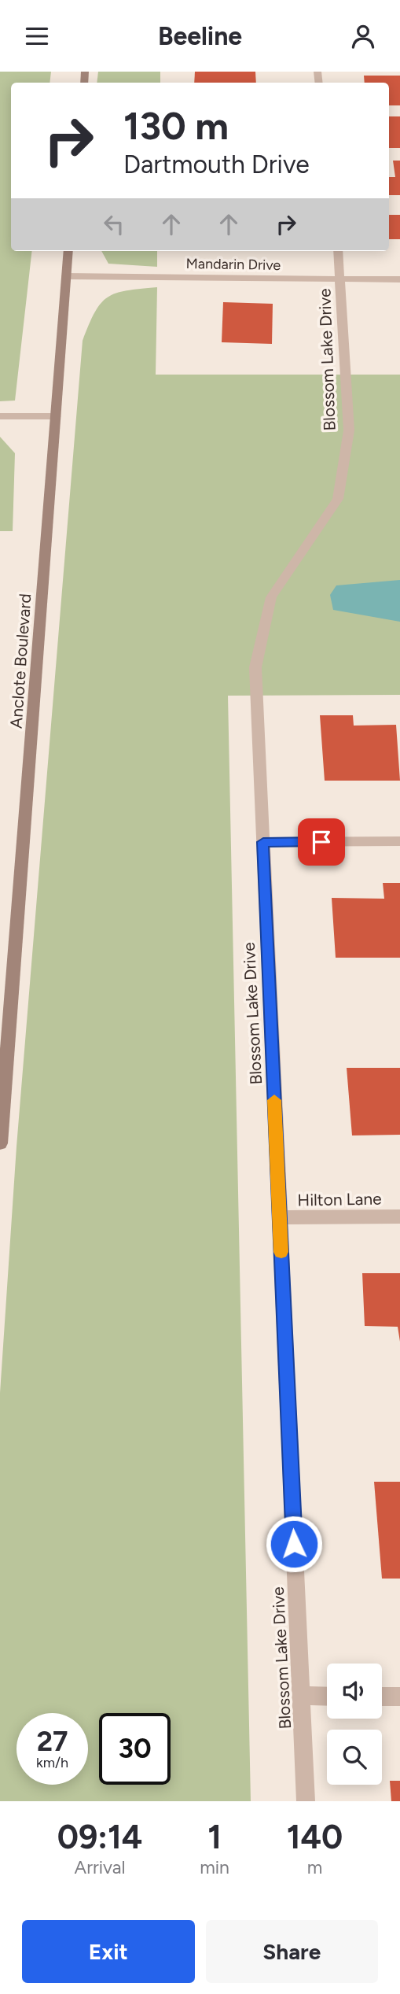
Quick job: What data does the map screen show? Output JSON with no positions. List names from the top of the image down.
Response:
{
  "streets": {
    "street": [
      "Mandarin Drive",
      "Blossom Lake Drive",
      "Anclote Boulevard",
      "Hilton Lane"
    ]
  },
  "crossings": [
    ["Mandarin Drive", "Blossom Lake Drive"],
    ["Mandarin Drive", "Anclote Boulevard"],
    ["Blossom Lake Drive", "Hilton Lane"]
  ],
  "page": {
    "header": "Beeline",
    "turn": ["130 m", "Dartmouth Drive"],
    "speed": "27 km/h",
    "limit": "30",
    "eta": [
      "09:14",
      "Arrival",
      "1",
      "min",
      "140",
      "m"
    ],
    "buttons": ["Exit", "Share"]
  }
}
